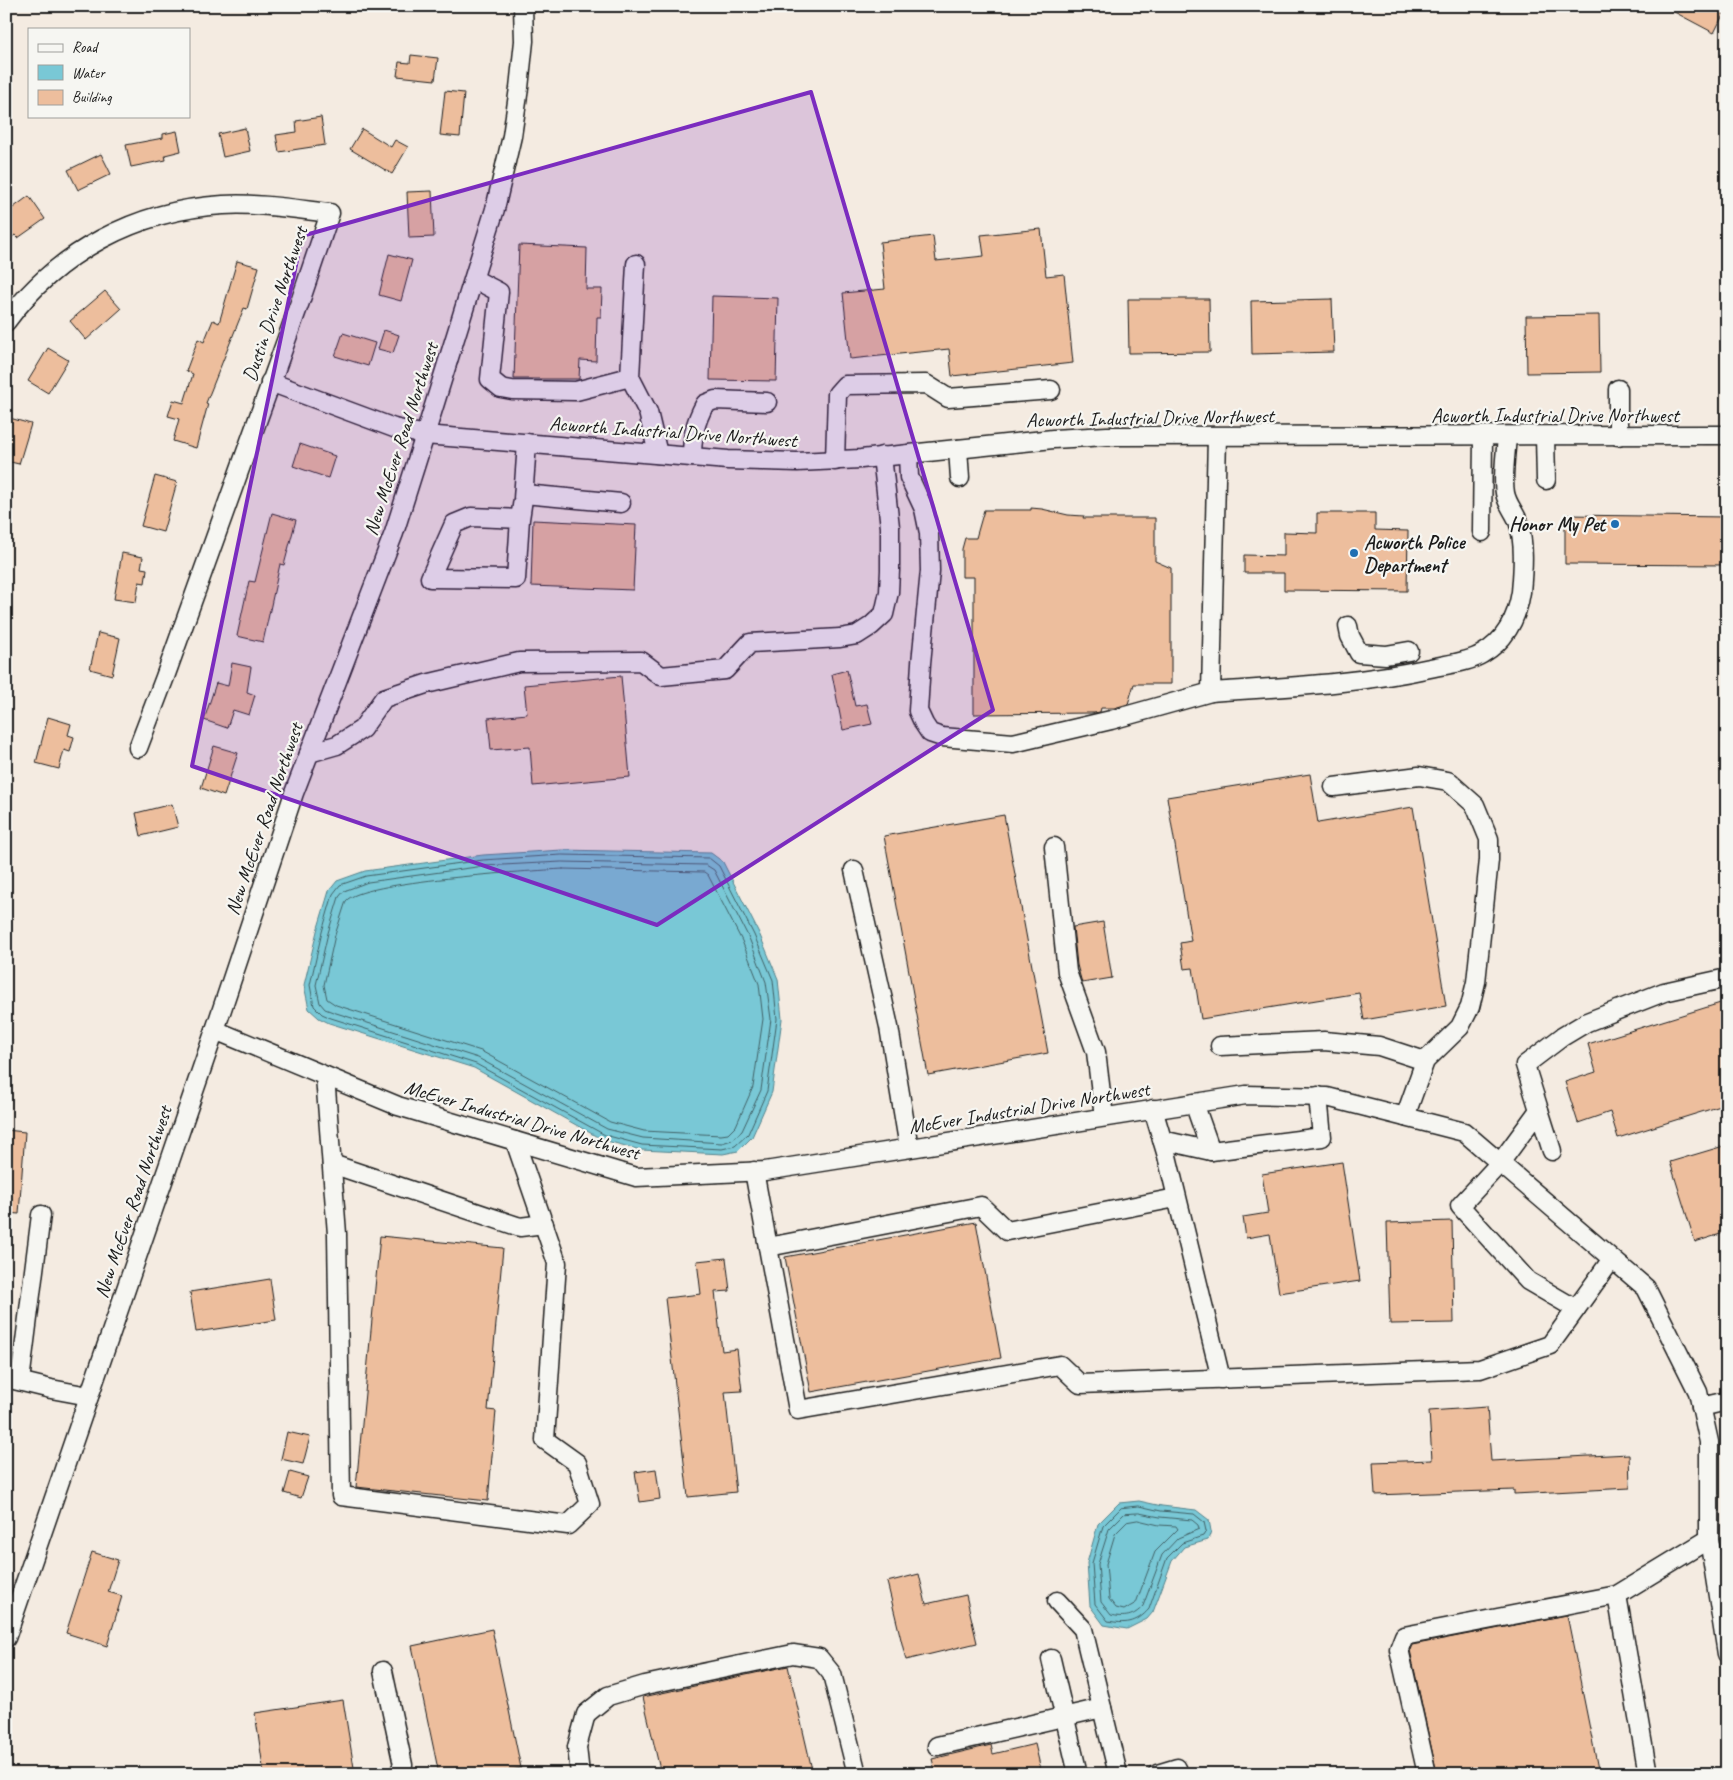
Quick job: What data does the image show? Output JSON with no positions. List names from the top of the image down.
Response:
{
  "streets": {
    "street": [
      "Dustin Drive Northwest",
      "Acworth Industrial Drive Northwest",
      "New McEver Road Northwest",
      "McEver Industrial Drive Northwest"
    ]
  },
  "crossings": [
    ["Dustin Drive Northwest", "Acworth Industrial Drive Northwest"],
    ["Acworth Industrial Drive Northwest", "New McEver Road Northwest"],
    ["New McEver Road Northwest", "McEver Industrial Drive Northwest"]
  ],
  "places": ["Honor My Pet", "Acworth Police Department"],
  "legend": ["Road", "Water", "Building"]
}
